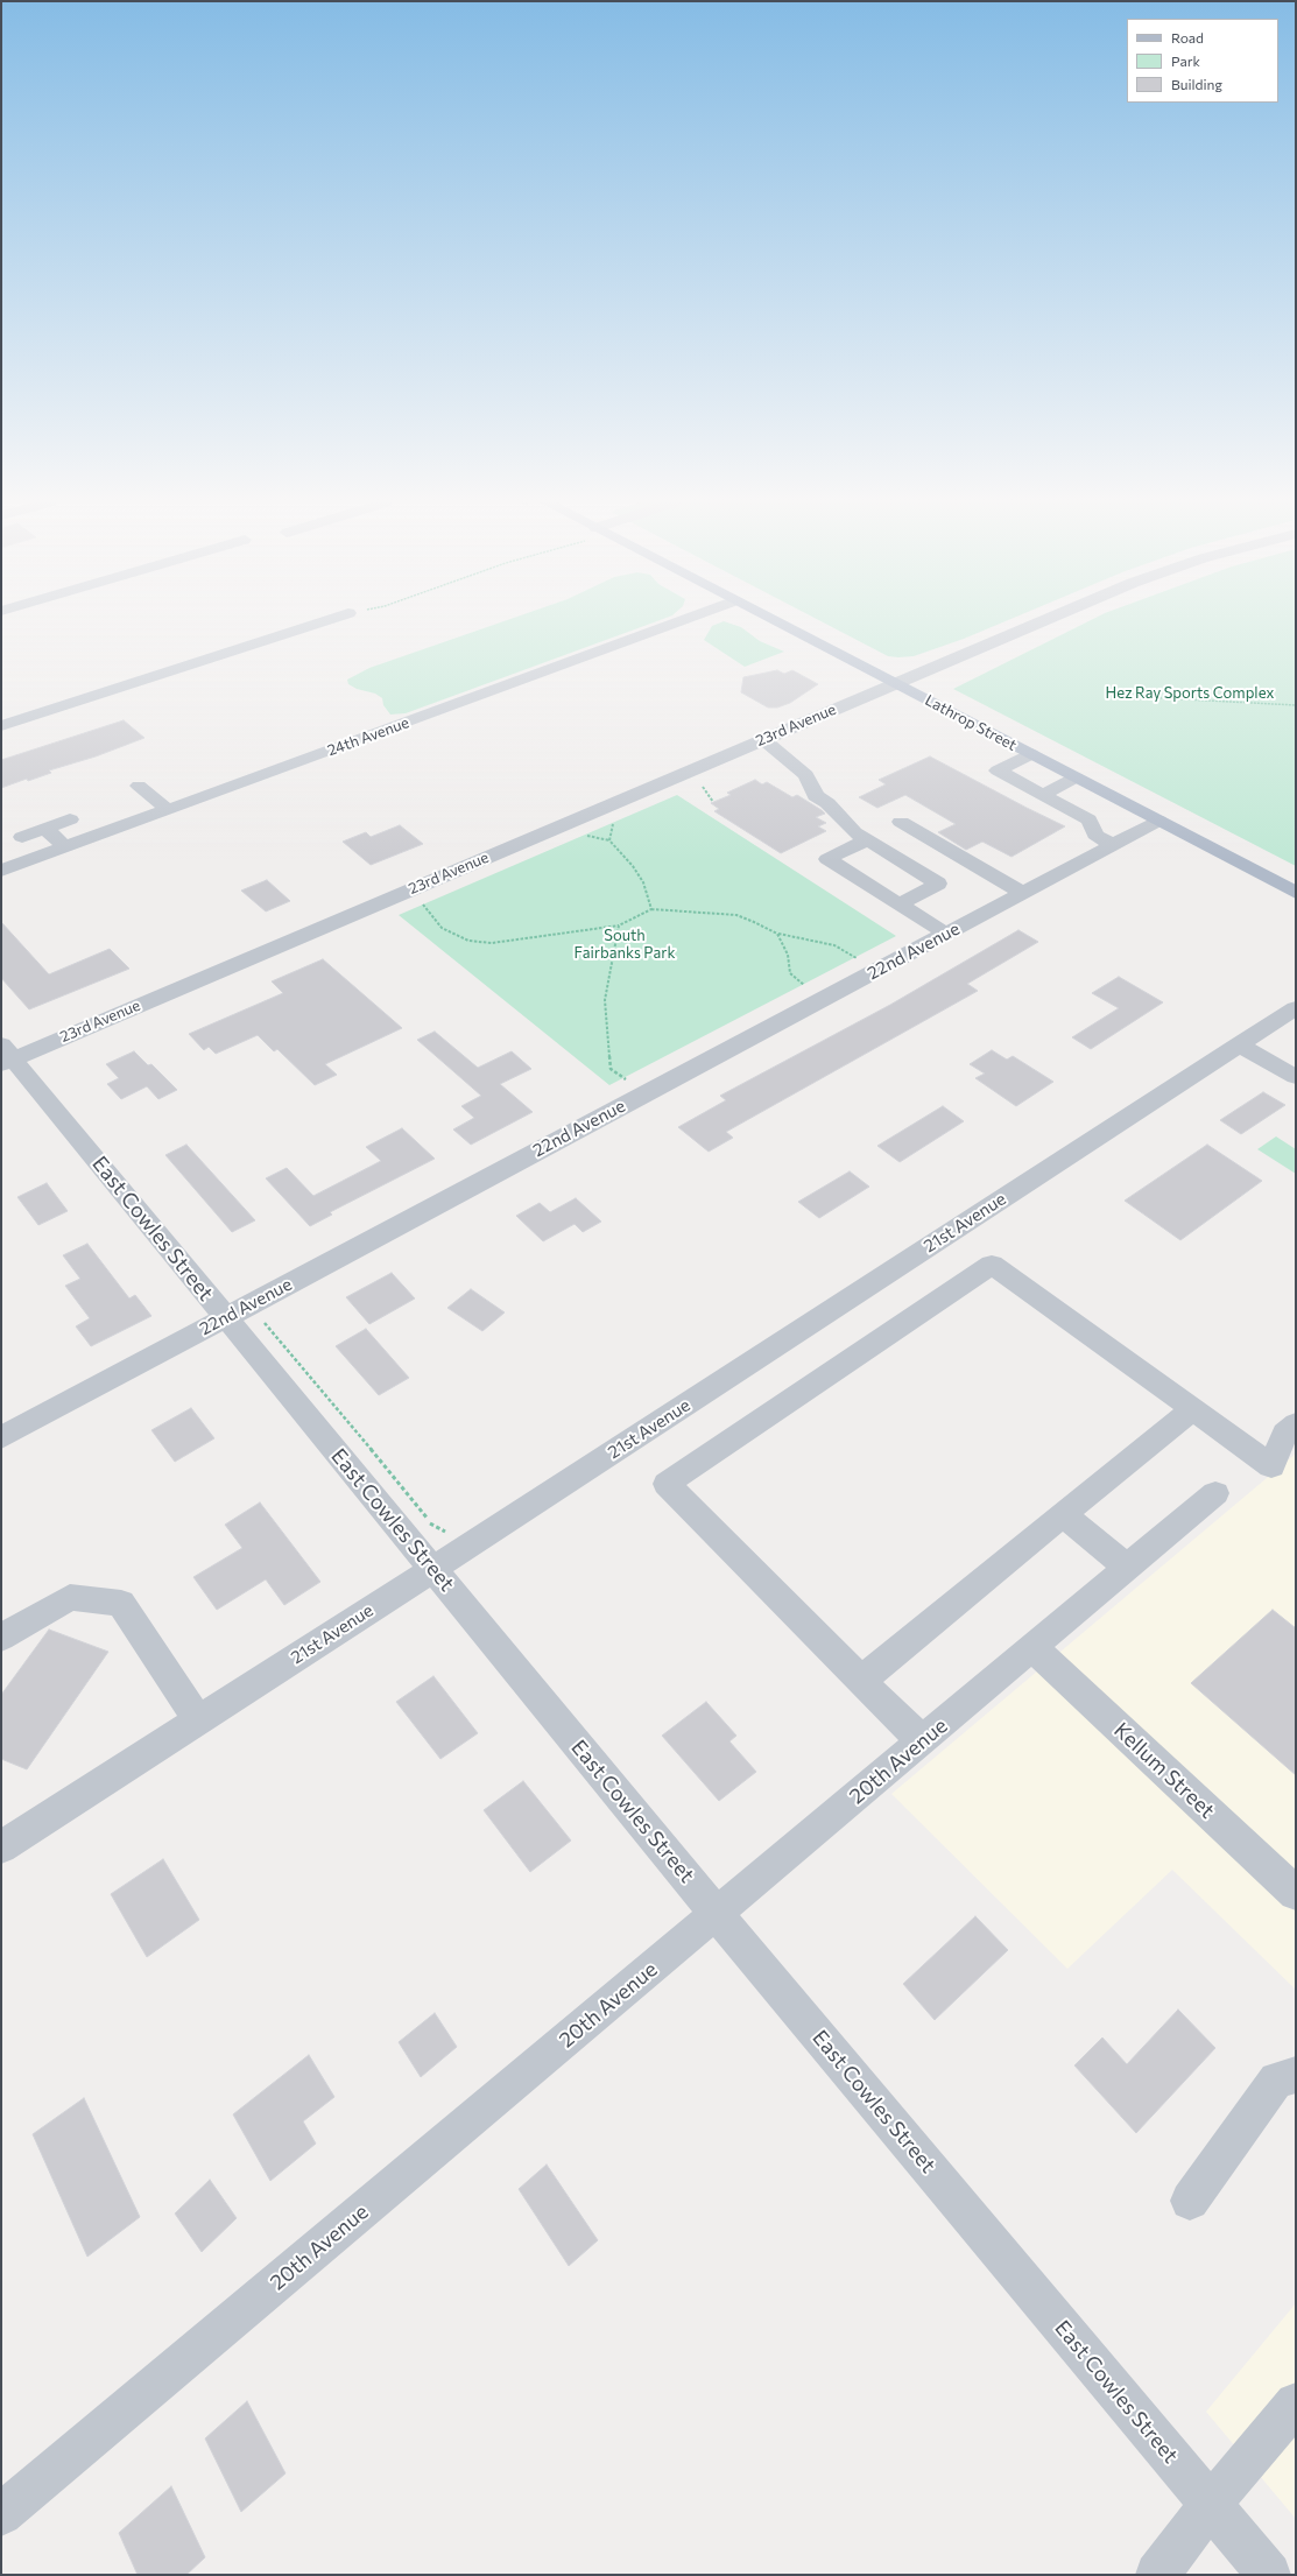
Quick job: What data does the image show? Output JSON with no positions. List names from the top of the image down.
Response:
{
  "streets": {
    "main road": ["Lathrop Street"],
    "street": [
      "23rd Avenue",
      "24th Avenue",
      "22nd Avenue",
      "21st Avenue",
      "East Cowles Street",
      "20th Avenue",
      "Kellum Street"
    ]
  },
  "crossings": [
    ["Lathrop Street", "23rd Avenue"],
    ["Lathrop Street", "22nd Avenue"],
    ["23rd Avenue", "East Cowles Street"],
    ["22nd Avenue", "East Cowles Street"],
    ["21st Avenue", "East Cowles Street"],
    ["East Cowles Street", "20th Avenue"],
    ["20th Avenue", "Kellum Street"]
  ],
  "parks": ["Hez Ray Sports Complex", "South Fairbanks Park"],
  "legend": ["Road", "Park", "Building"]
}
